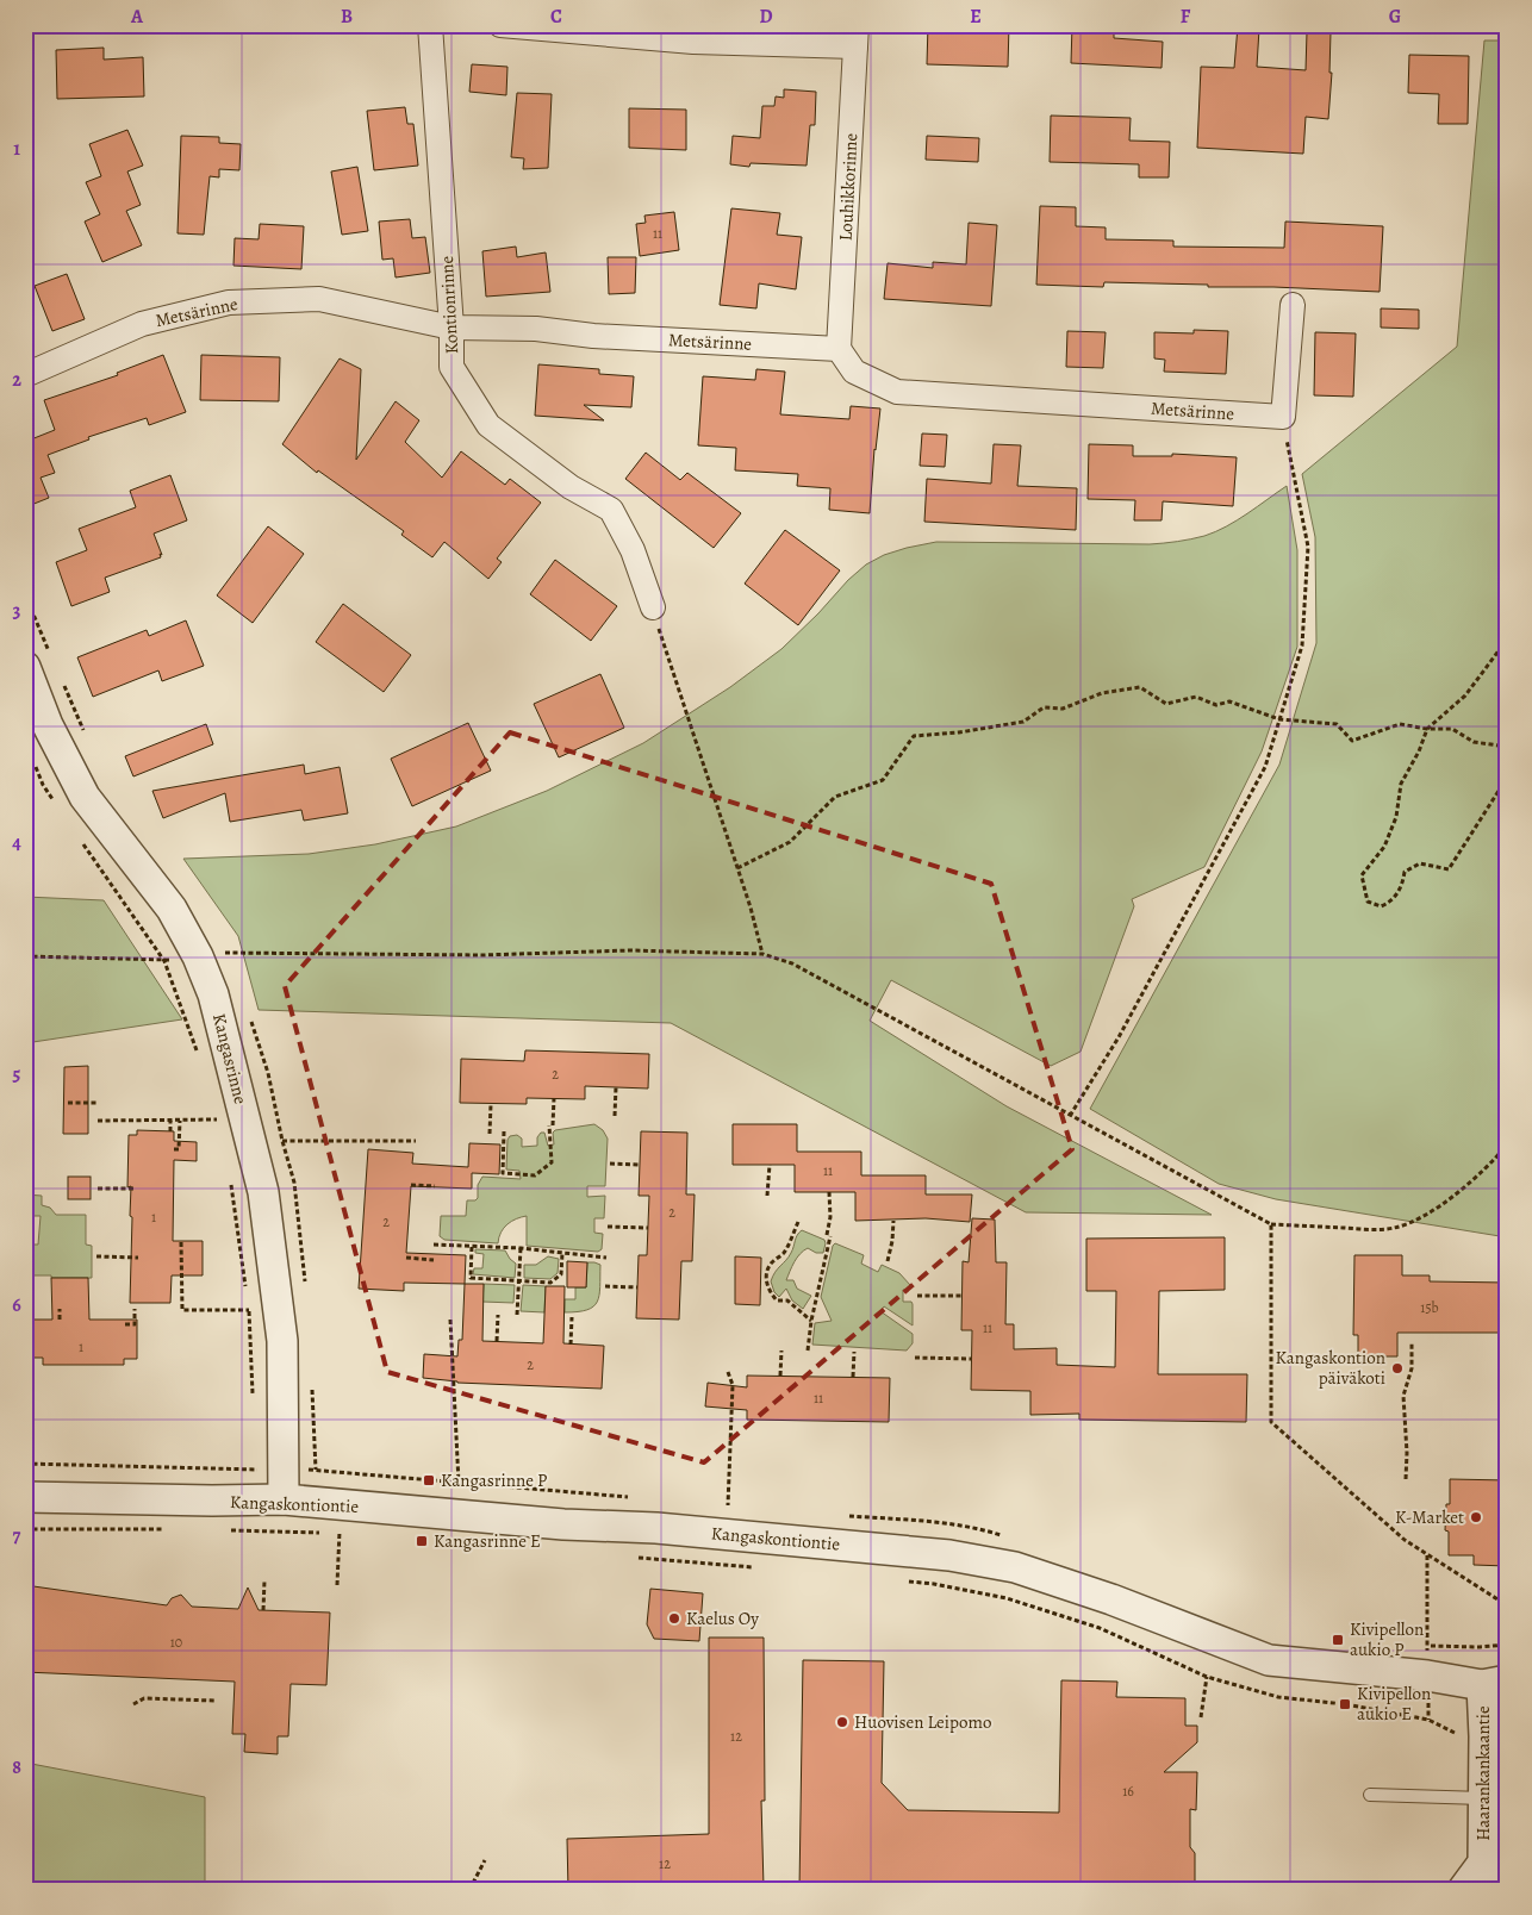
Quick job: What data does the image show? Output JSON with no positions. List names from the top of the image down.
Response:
{
  "streets": {
    "street": [
      "Louhikkorinne",
      "Kontionrinne",
      "Metsärinne",
      "Kangasrinne",
      "Kangaskontiontie",
      "Haarankankaantie"
    ]
  },
  "crossings": [
    ["Louhikkorinne", "Metsärinne"],
    ["Kontionrinne", "Metsärinne"],
    ["Kangasrinne", "Kangaskontiontie"],
    ["Kangaskontiontie", "Haarankankaantie"]
  ],
  "places": {
    "other": [
      "Kangaskontion päiväkoti",
      "K-Market",
      "Kaelus Oy",
      "Huovisen Leipomo"
    ],
    "transit": [
      "Kangasrinne P",
      "Kangasrinne E",
      "Kivipellon aukio P",
      "Kivipellon aukio E"
    ]
  },
  "house_numbers": [
    "11",
    "2",
    "11",
    "2",
    "1",
    "2",
    "15b",
    "11",
    "1",
    "2",
    "11",
    "10",
    "12",
    "16",
    "12"
  ],
  "grid": {
    "columns": [
      "A",
      "B",
      "C",
      "D",
      "E",
      "F",
      "G"
    ],
    "rows": [
      "1",
      "2",
      "3",
      "4",
      "5",
      "6",
      "7",
      "8"
    ]
  }
}
